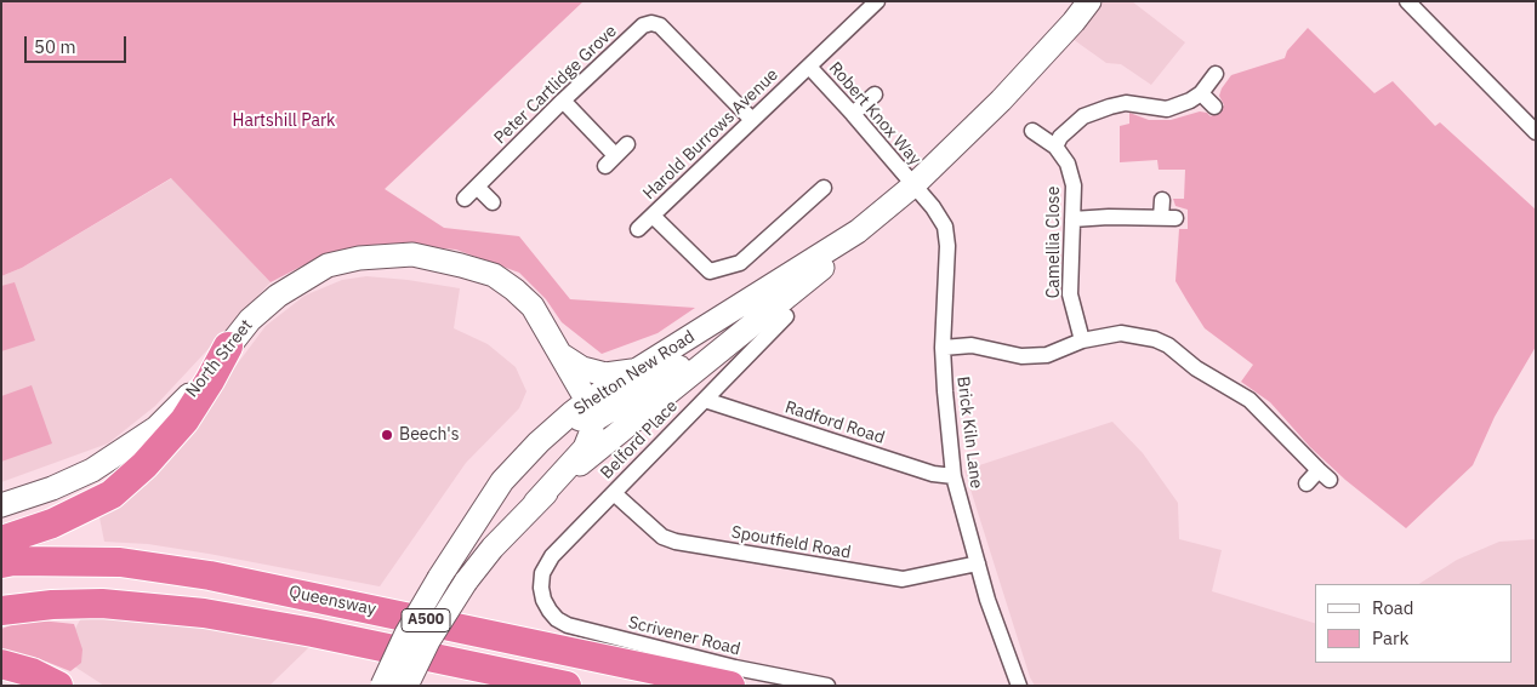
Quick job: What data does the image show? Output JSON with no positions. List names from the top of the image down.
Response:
{
  "streets": {
    "highway": ["Queensway", "A500"],
    "main road": ["North Street", "Shelton New Road"],
    "street": [
      "Peter Cartlidge Grove",
      "Robert Knox Way",
      "Harold Burrows Avenue",
      "Camellia Close",
      "Radford Road",
      "Brick Kiln Lane",
      "Belford Place",
      "Spoutfield Road",
      "Scrivener Road"
    ]
  },
  "crossings": [
    ["Peter Cartlidge Grove", "Harold Burrows Avenue"],
    ["Robert Knox Way", "Harold Burrows Avenue"],
    ["Robert Knox Way", "Shelton New Road"],
    ["Robert Knox Way", "Brick Kiln Lane"],
    ["North Street", "Shelton New Road"],
    ["Shelton New Road", "Brick Kiln Lane"],
    ["Radford Road", "Brick Kiln Lane"],
    ["Radford Road", "Belford Place"],
    ["Brick Kiln Lane", "Spoutfield Road"],
    ["Belford Place", "Spoutfield Road"],
    ["Belford Place", "Scrivener Road"]
  ],
  "parks": ["Hartshill Park"],
  "places": ["Beech's"],
  "legend": ["Road", "Park"],
  "scale_bar": "50 m"
}
